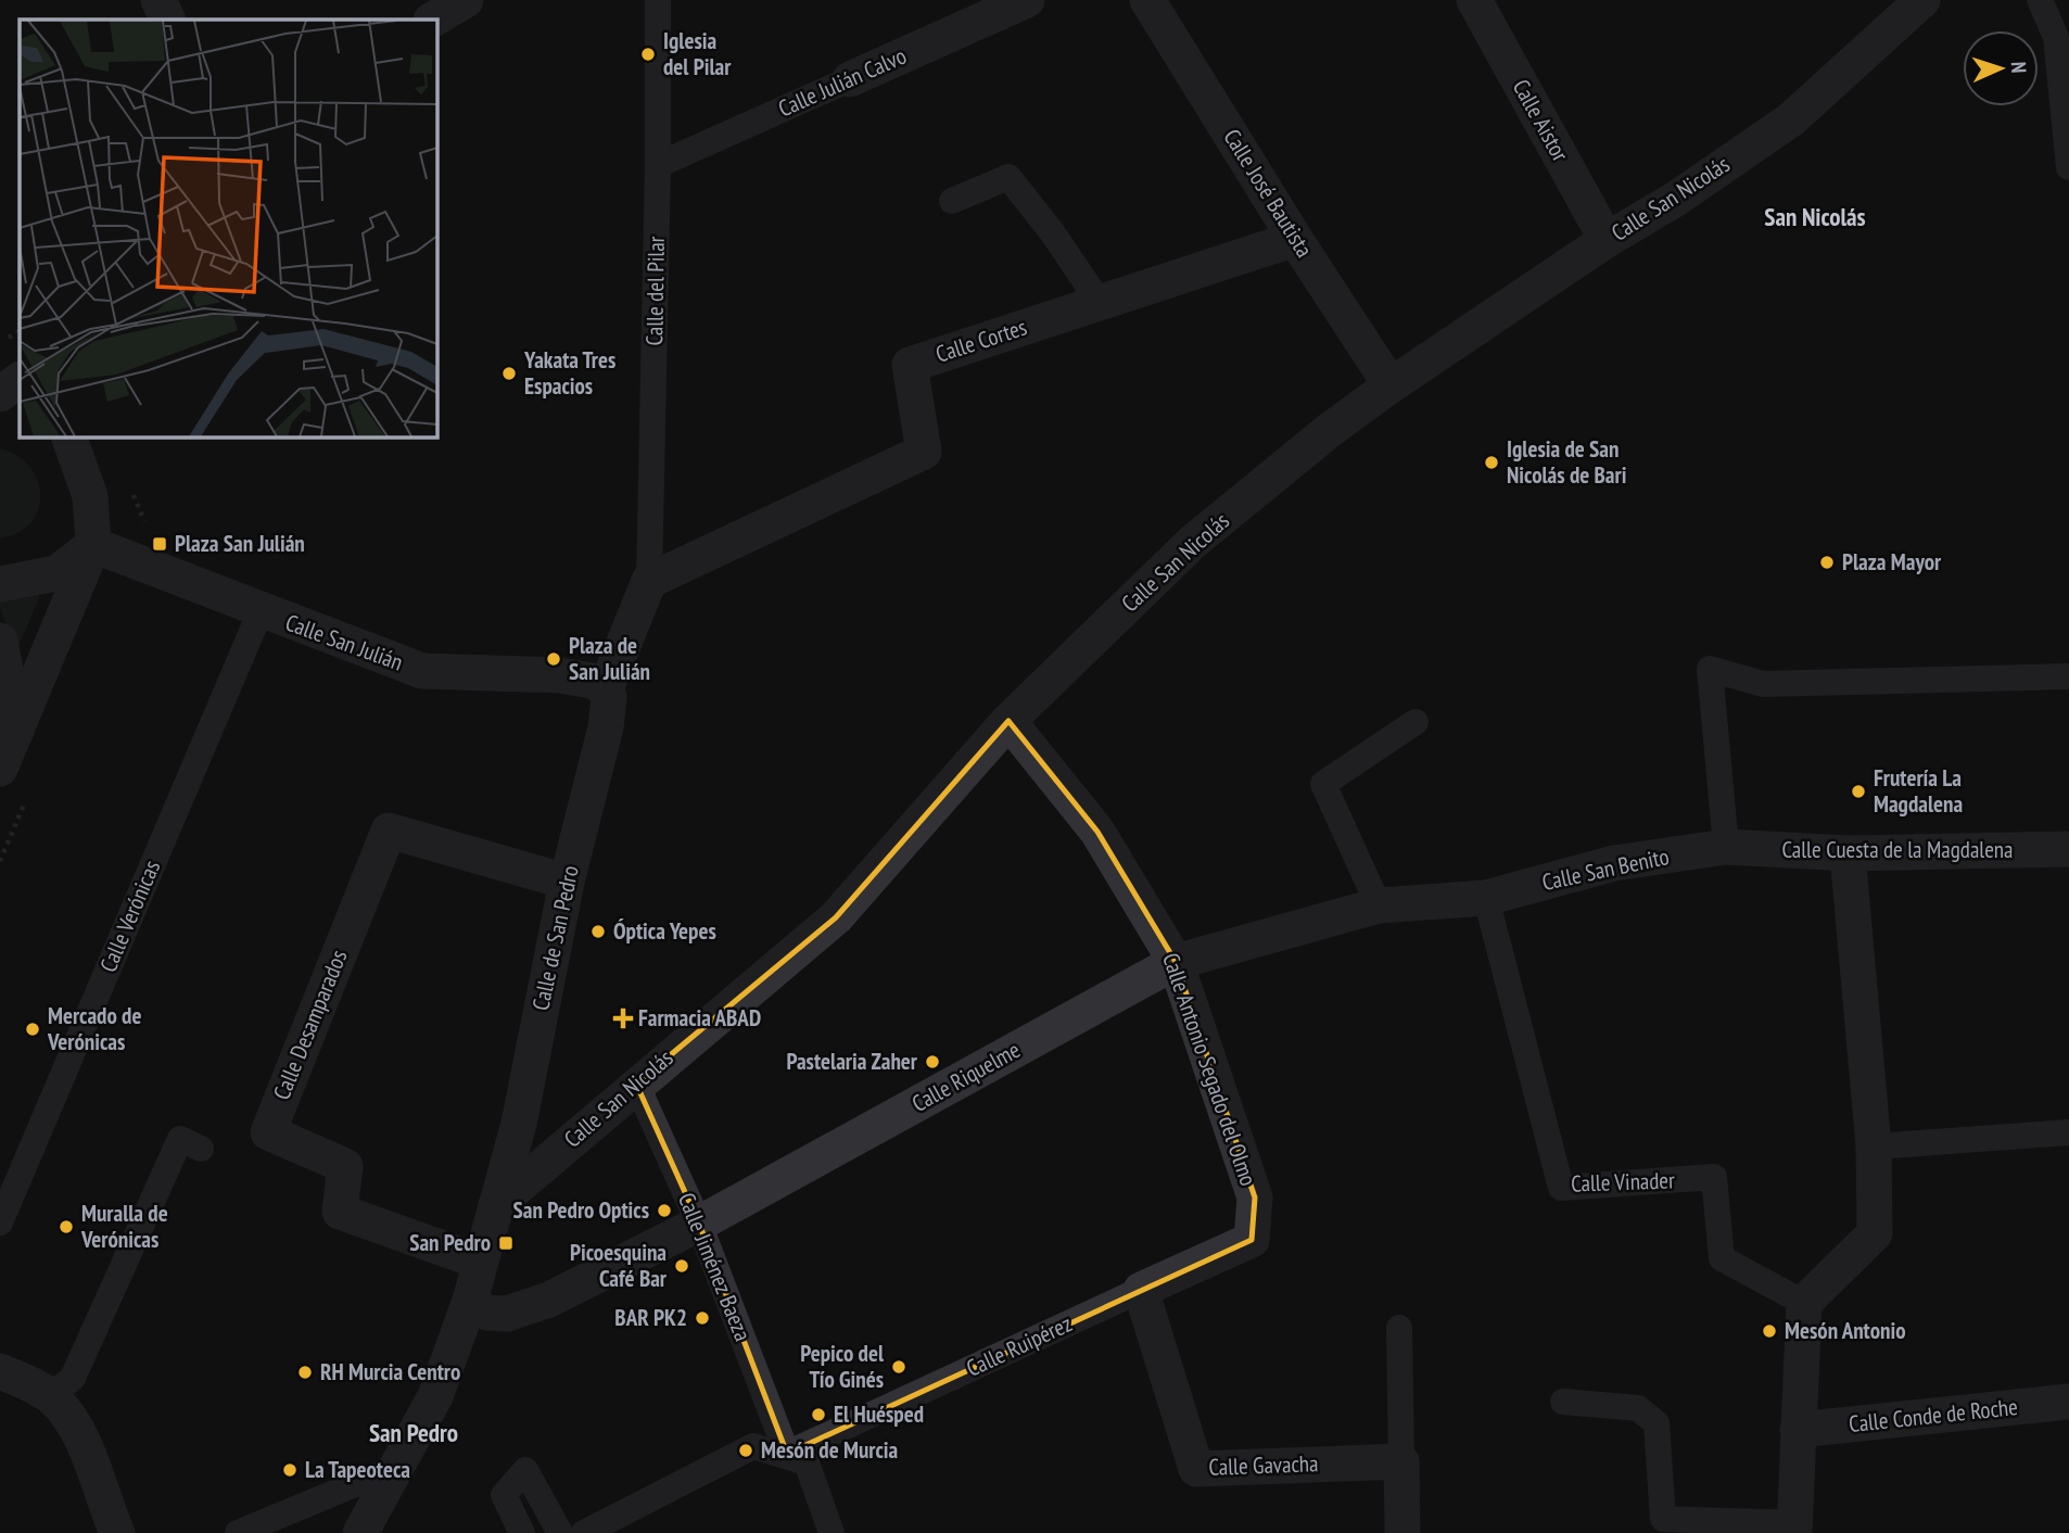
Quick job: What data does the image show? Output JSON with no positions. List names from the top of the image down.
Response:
{
  "streets": {
    "street": [
      "Calle Julián Calvo",
      "Calle Aistor",
      "Calle José Bautista",
      "Calle San Nicolás",
      "Calle del Pilar",
      "Calle Cortes",
      "Calle San Julián",
      "Calle Cuesta de la Magdalena",
      "Calle San Benito",
      "Calle Verónicas",
      "Calle de San Pedro",
      "Calle Desamparados",
      "Calle Antonio Segado del Olmo",
      "Calle Riquelme",
      "Calle Vinader",
      "Calle Jiménez Baeza",
      "Calle Ruipérez",
      "Calle Conde de Roche",
      "Calle Gavacha"
    ]
  },
  "crossings": [
    ["Calle Julián Calvo", "Calle del Pilar"],
    ["Calle Aistor", "Calle San Nicolás"],
    ["Calle José Bautista", "Calle San Nicolás"],
    ["Calle José Bautista", "Calle Cortes"],
    ["Calle San Nicolás", "Calle de San Pedro"],
    ["Calle San Nicolás", "Calle Antonio Segado del Olmo"],
    ["Calle San Nicolás", "Calle Jiménez Baeza"],
    ["Calle del Pilar", "Calle Cortes"],
    ["Calle del Pilar", "Calle de San Pedro"],
    ["Calle Cortes", "Calle de San Pedro"],
    ["Calle San Julián", "Calle Verónicas"],
    ["Calle San Julián", "Calle de San Pedro"],
    ["Calle Cuesta de la Magdalena", "Calle San Benito"],
    ["Calle San Benito", "Calle Riquelme"],
    ["Calle San Benito", "Calle Vinader"],
    ["Calle de San Pedro", "Calle Desamparados"],
    ["Calle de San Pedro", "Calle Riquelme"],
    ["Calle Antonio Segado del Olmo", "Calle Riquelme"],
    ["Calle Antonio Segado del Olmo", "Calle Ruipérez"],
    ["Calle Riquelme", "Calle Vinader"],
    ["Calle Riquelme", "Calle Jiménez Baeza"],
    ["Calle Jiménez Baeza", "Calle Ruipérez"],
    ["Calle Ruipérez", "Calle Gavacha"]
  ],
  "districts": ["San Nicolás", "San Pedro"],
  "places": {
    "other": [
      "Iglesia del Pilar",
      "Yakata Tres Espacios",
      "Iglesia de San Nicolás de Bari",
      "Plaza Mayor",
      "Plaza de San Julián",
      "Frutería La Magdalena",
      "Óptica Yepes",
      "Mercado de Verónicas",
      "Pastelaria Zaher",
      "San Pedro Optics",
      "Muralla de Verónicas",
      "Picoesquina Café Bar",
      "BAR PK2",
      "Mesón Antonio",
      "Pepico del Tío Ginés",
      "RH Murcia Centro",
      "El Huésped",
      "Mesón de Murcia",
      "La Tapeoteca"
    ],
    "transit": ["Plaza San Julián", "San Pedro"],
    "health": ["Farmacia ABAD"]
  },
  "north": "right"
}
